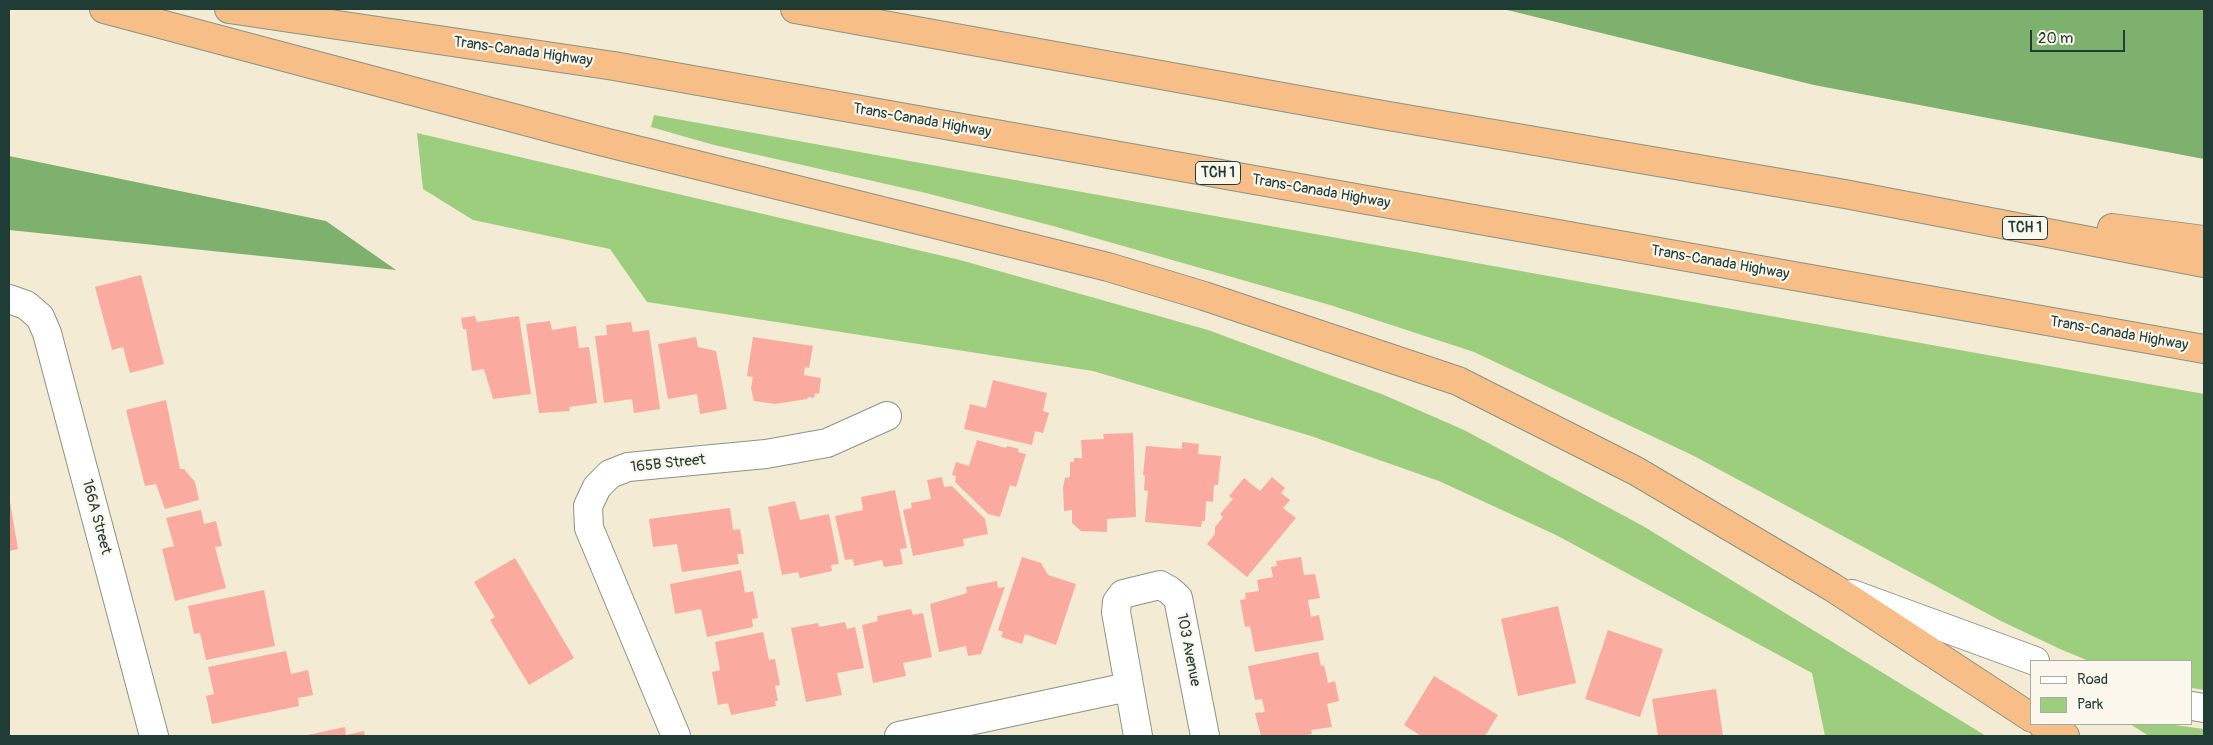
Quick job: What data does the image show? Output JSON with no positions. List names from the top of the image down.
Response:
{
  "streets": {
    "highway": ["Trans-Canada Highway", "TCH 1"],
    "street": ["165B Street", "166A Street", "103 Avenue"]
  },
  "legend": ["Road", "Park"],
  "scale_bar": "20 m"
}
